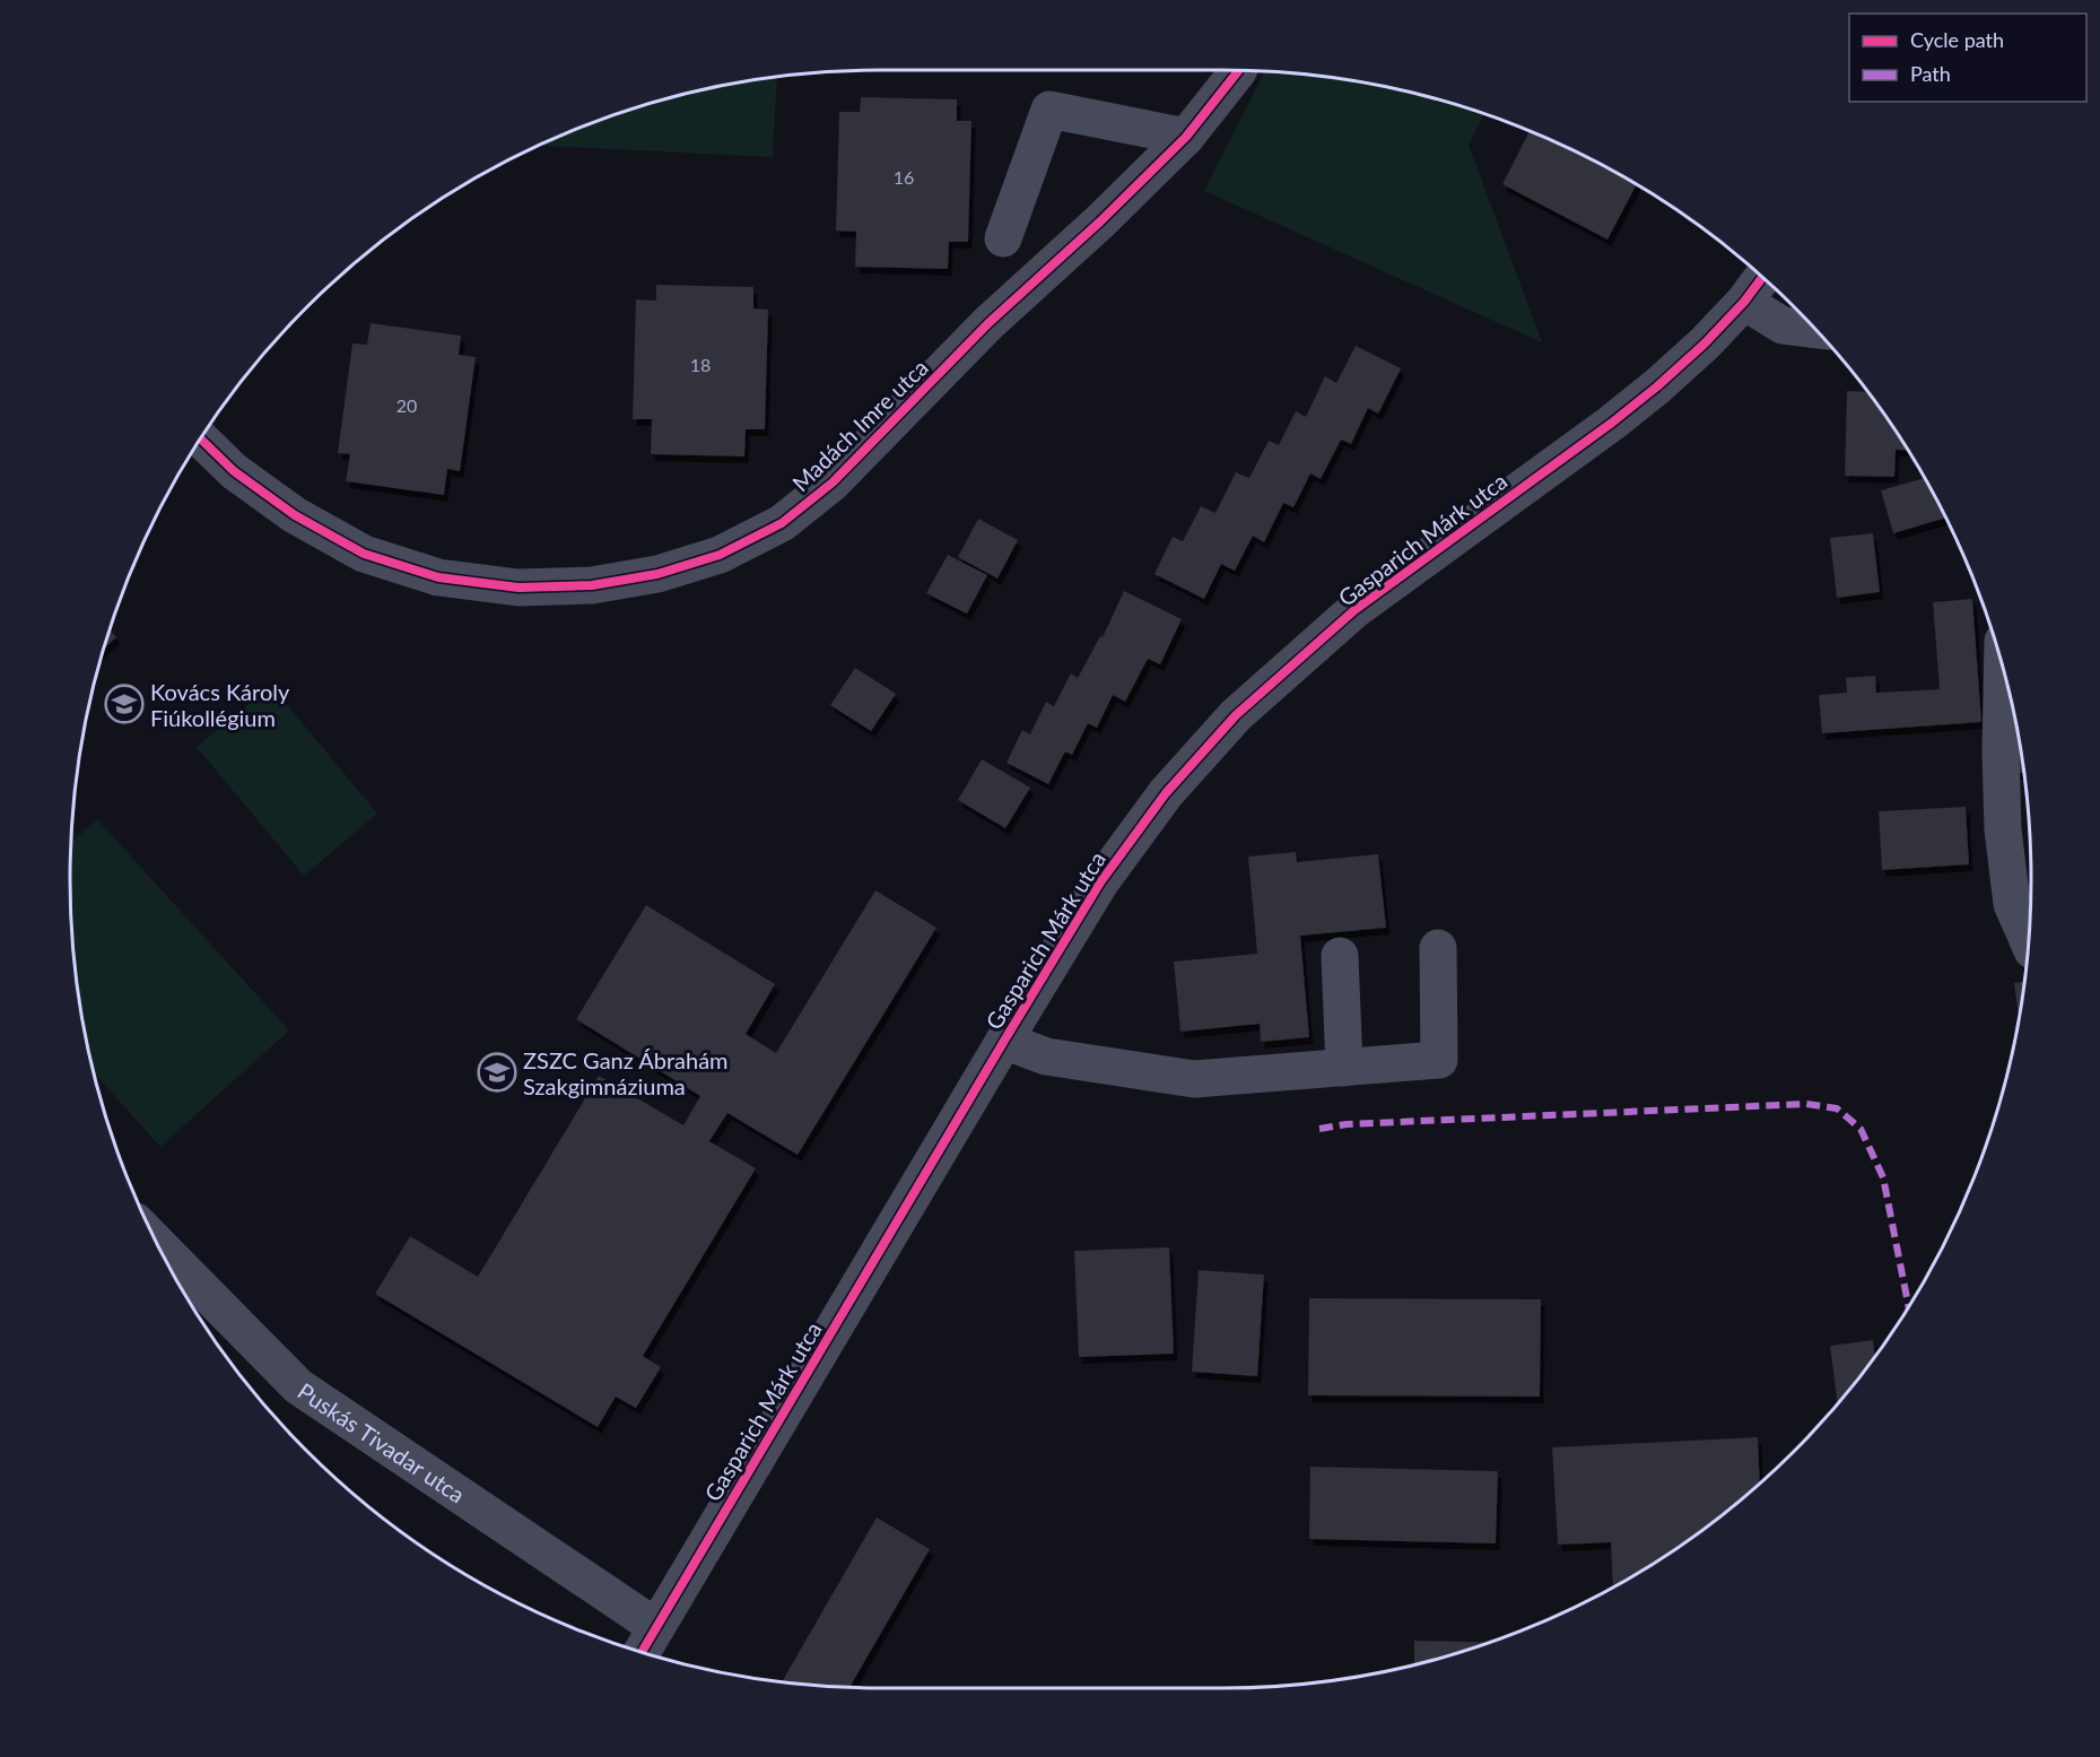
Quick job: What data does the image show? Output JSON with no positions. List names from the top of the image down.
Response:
{
  "streets": {
    "street": ["Madách Imre utca", "Gasparich Márk utca", "Puskás Tivadar utca"]
  },
  "crossings": [
    ["Gasparich Márk utca", "Puskás Tivadar utca"]
  ],
  "places": {
    "school or university": ["Kovács Károly Fiúkollégium", "ZSZC Ganz Ábrahám Szakgimnáziuma"]
  },
  "house_numbers": ["16", "18", "20"],
  "legend": ["Cycle path", "Path"]
}
